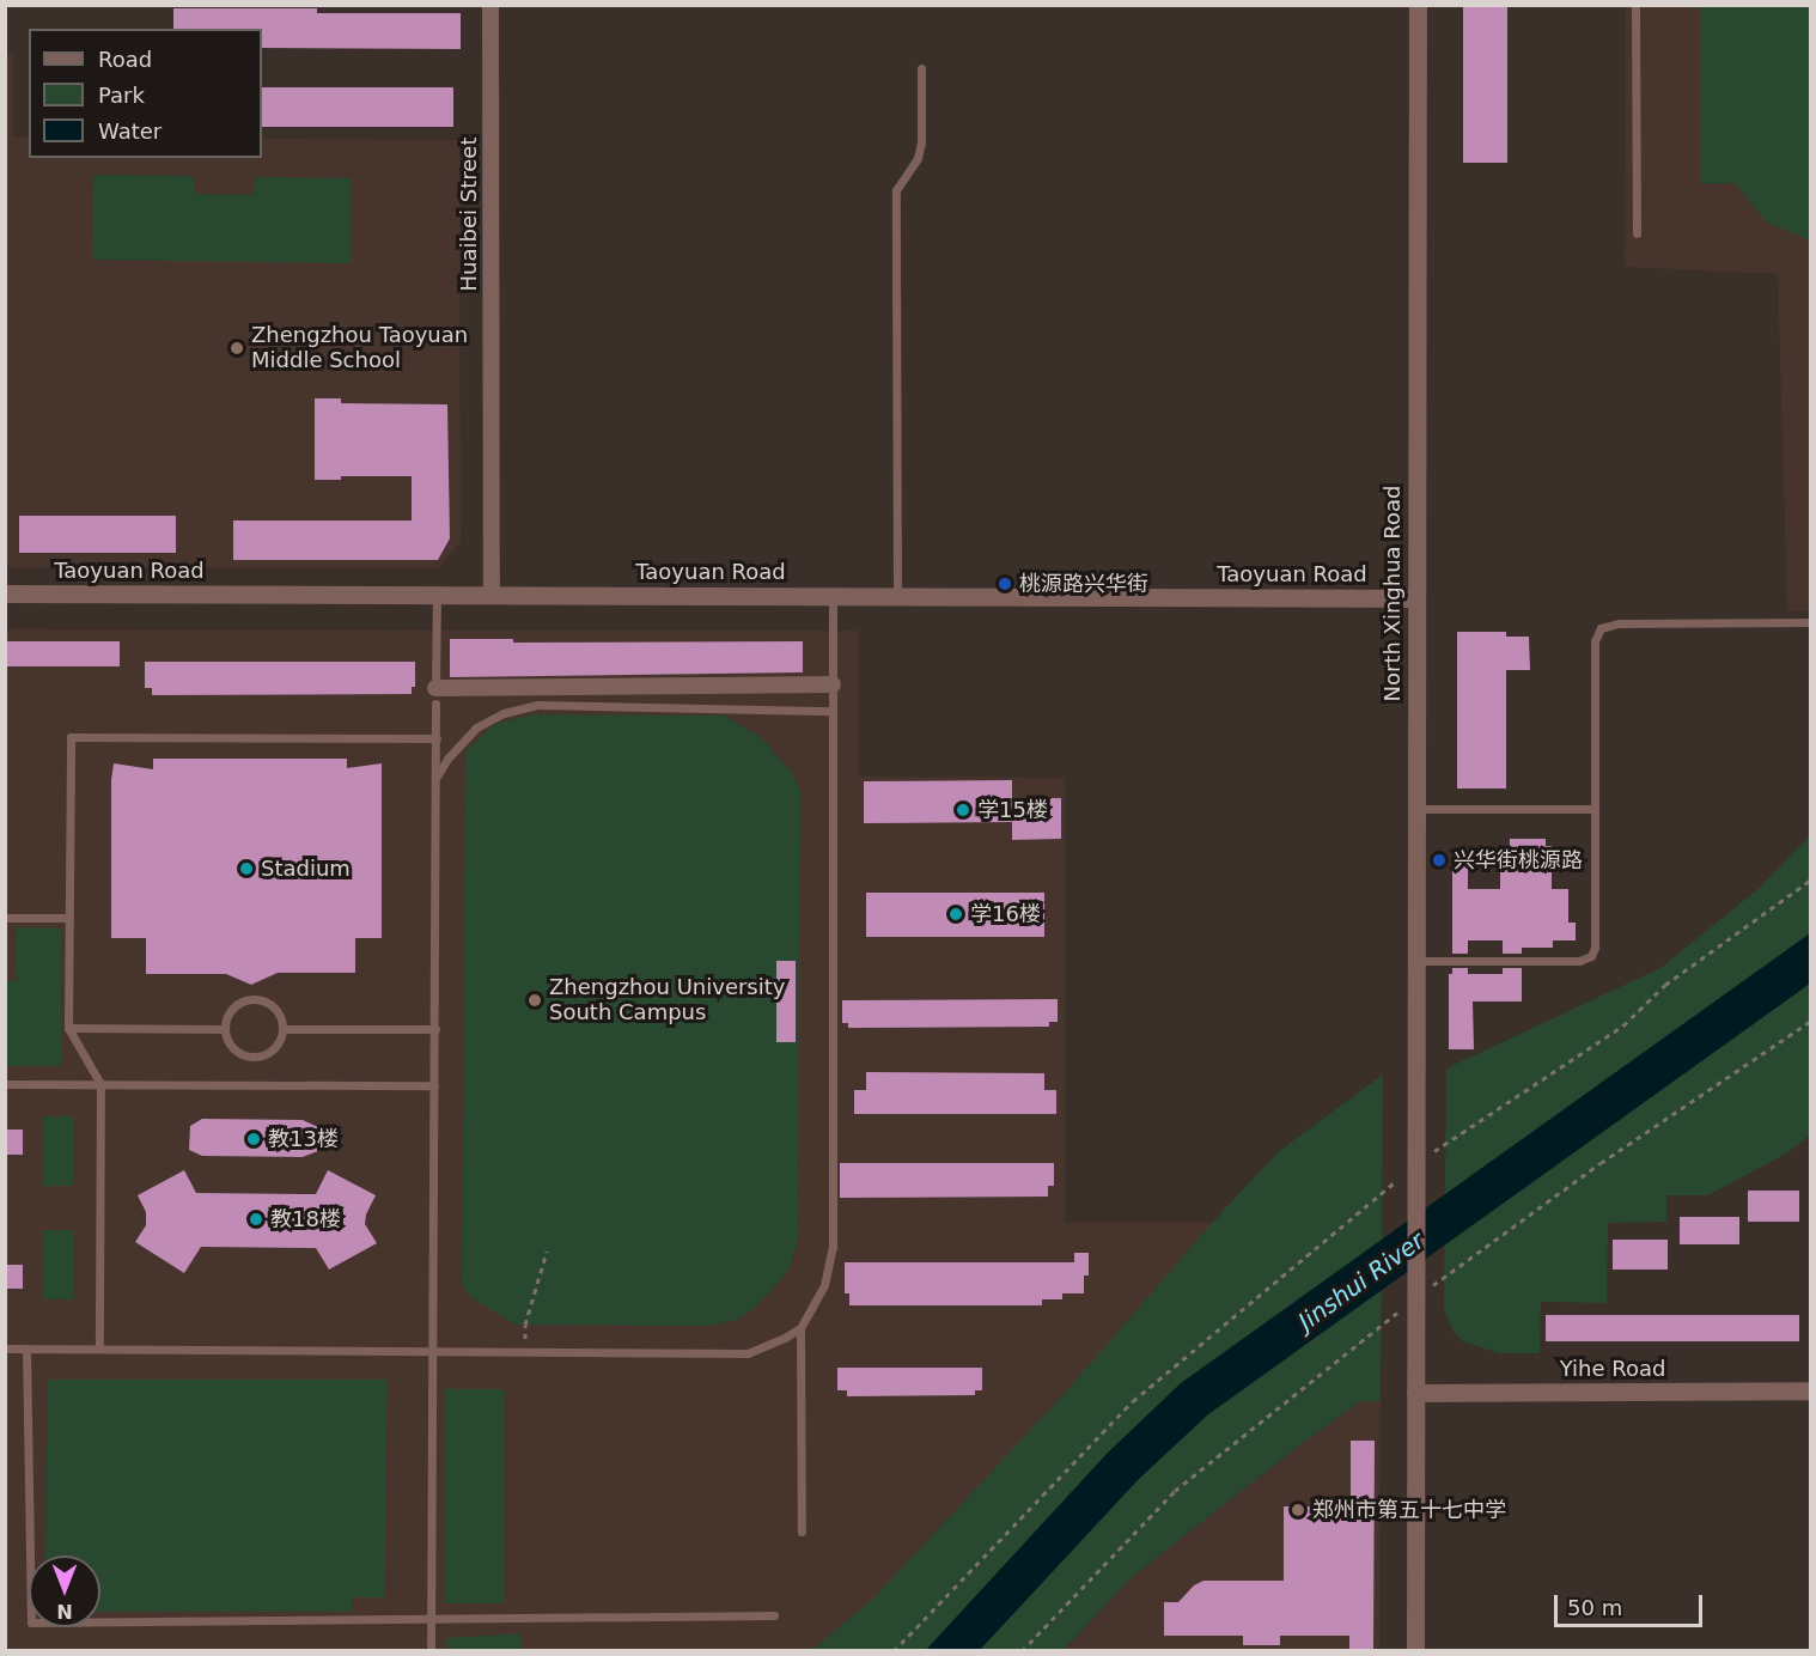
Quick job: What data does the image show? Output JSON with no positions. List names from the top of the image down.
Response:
{
  "streets": {
    "street": [
      "Huaibei Street",
      "Taoyuan Road",
      "North Xinghua Road",
      "Yihe Road"
    ]
  },
  "crossings": [
    ["Huaibei Street", "Taoyuan Road"],
    ["Taoyuan Road", "North Xinghua Road"],
    ["North Xinghua Road", "Yihe Road"]
  ],
  "water": ["Jinshui River"],
  "places": [
    "Zhengzhou Taoyuan Middle School",
    "桃源路兴华街",
    "学15楼",
    "兴华街桃源路",
    "Stadium",
    "学16楼",
    "Zhengzhou University South Campus",
    "教13楼",
    "教18楼",
    "郑州市第五十七中学"
  ],
  "legend": ["Road", "Park", "Water"],
  "scale_bar": "50 m",
  "north": "bottom"
}
